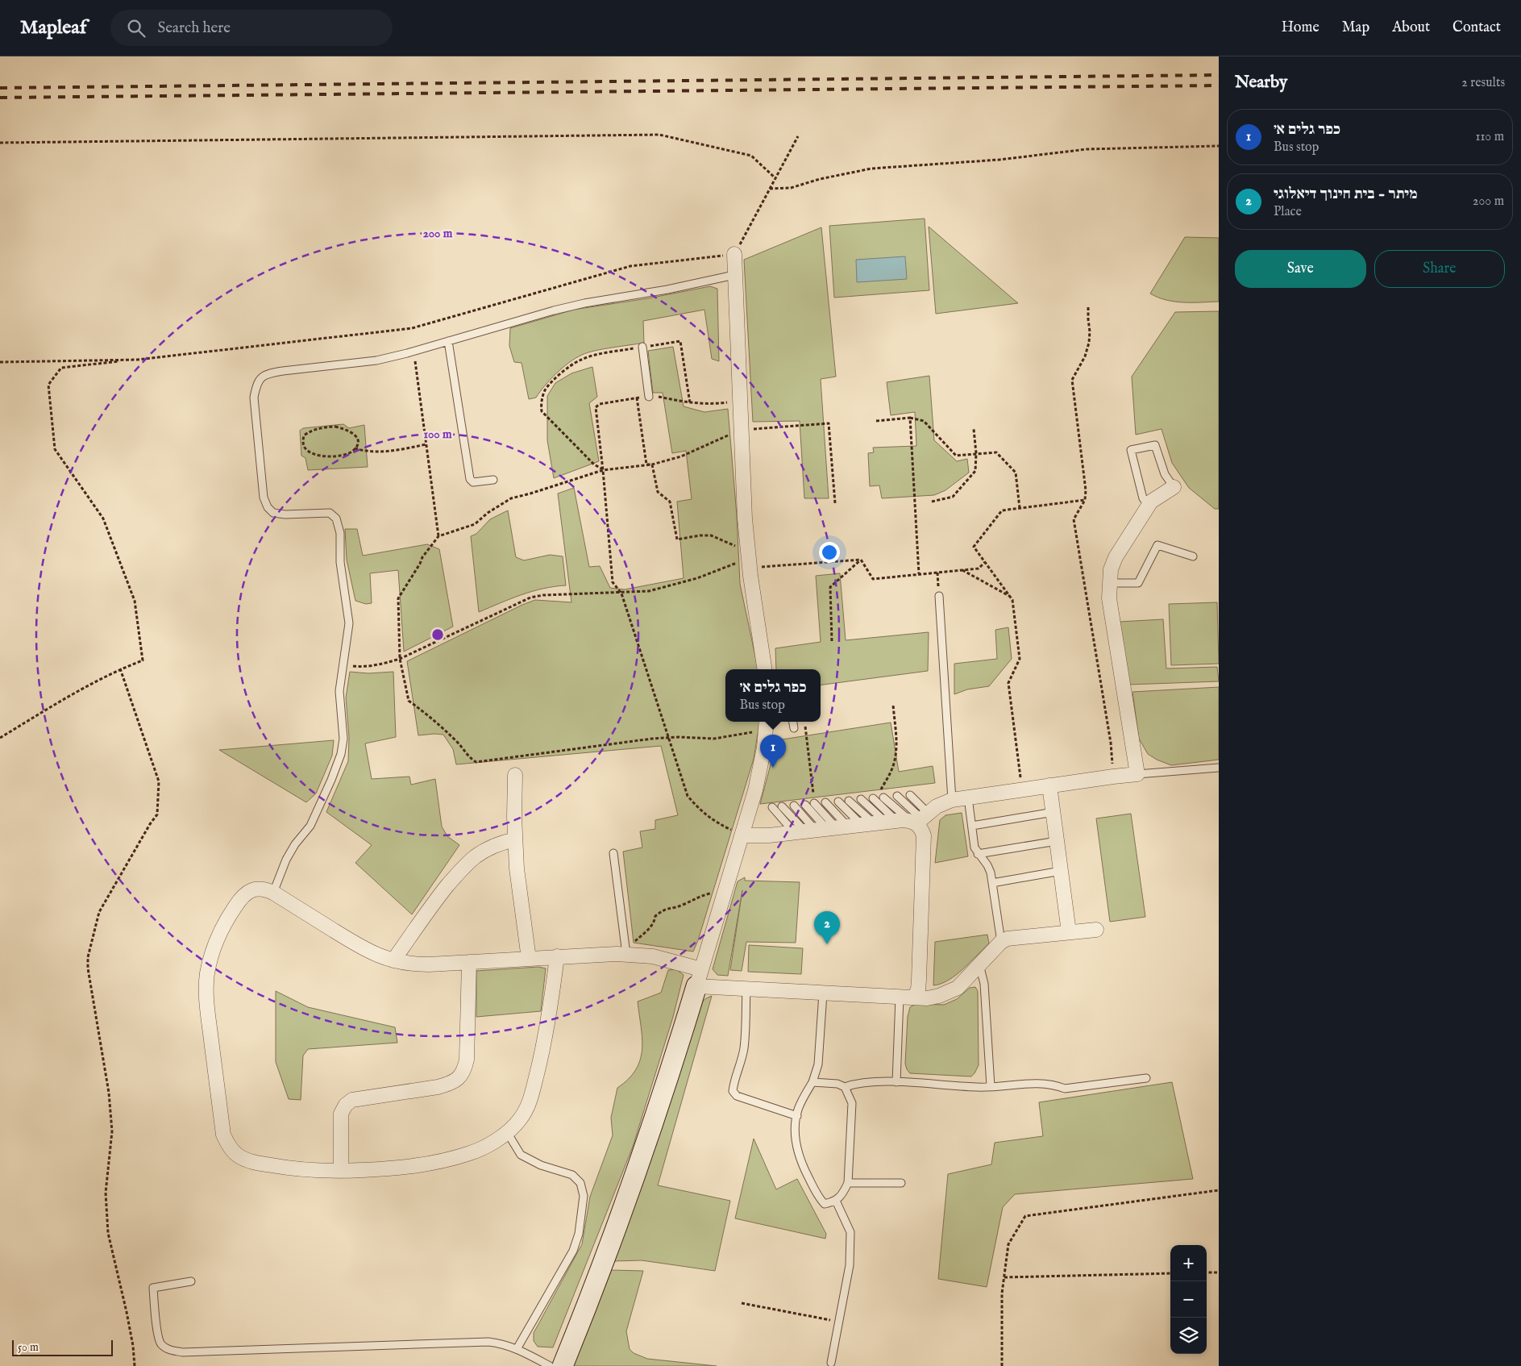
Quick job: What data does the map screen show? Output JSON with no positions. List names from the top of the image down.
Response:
{
  "scale_bar": "50 m",
  "page": {
    "header": "Mapleaf",
    "search": "Search here",
    "nav": [
      "Home",
      "Map",
      "About",
      "Contact"
    ],
    "heading": ["Nearby", "2 results"],
    "list": [
      {
        "mark": "1",
        "name": "כפר גלים א׳",
        "note": "Bus stop",
        "value": "110 m"
      },
      {
        "mark": "2",
        "name": "מיתר - בית חינוך דיאלוגי",
        "note": "Place",
        "value": "200 m"
      }
    ],
    "buttons": ["Save", "Share"],
    "popup": ["כפר גלים א׳", "Bus stop"],
    "pins": ["1", "2"],
    "map_buttons": ["+", "−"],
    "scale": "50 m"
  },
  "rings": ["200 m", "100 m"]
}
